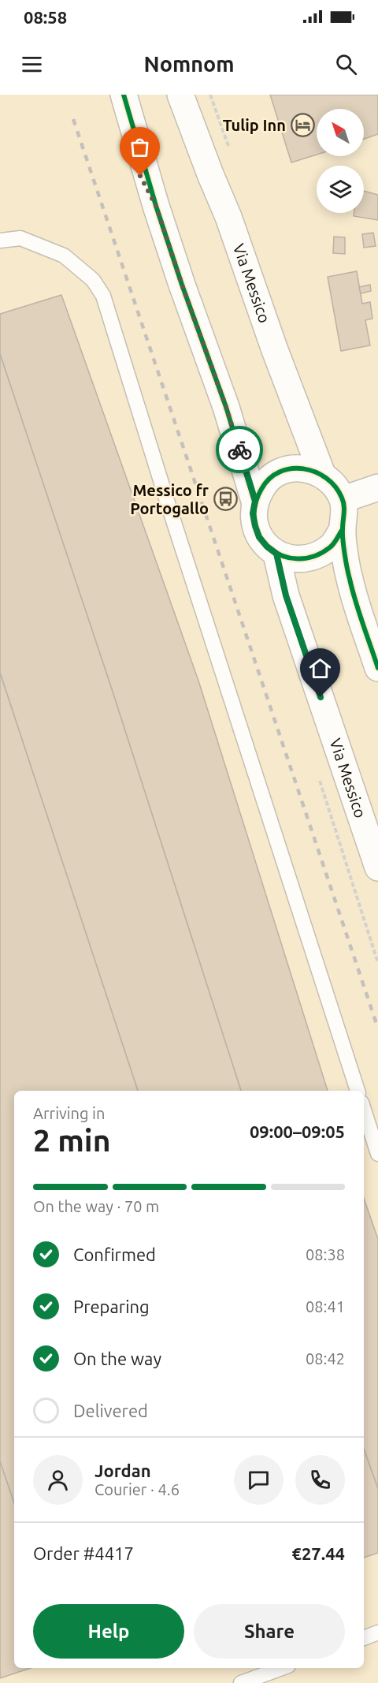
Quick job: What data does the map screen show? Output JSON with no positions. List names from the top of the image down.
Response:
{
  "streets": {
    "street": ["Via Messico"]
  },
  "places": {
    "hotel": ["Tulip Inn"],
    "bus stop": ["Messico fr Portogallo"]
  },
  "north": "top left",
  "page": {
    "status": "08:58",
    "header": "Nomnom",
    "heading": ["2 min", "Arriving in", "09:00–09:05"],
    "panel": [
      "Jordan",
      "Courier · 4.6",
      "Order #4417",
      "€27.44"
    ],
    "bar": "On the way · 70 m",
    "list": [
      ["Confirmed", "08:38"],
      ["Preparing", "08:41"],
      ["On the way", "08:42"],
      "Delivered"
    ],
    "buttons": ["Help", "Share"]
  }
}
